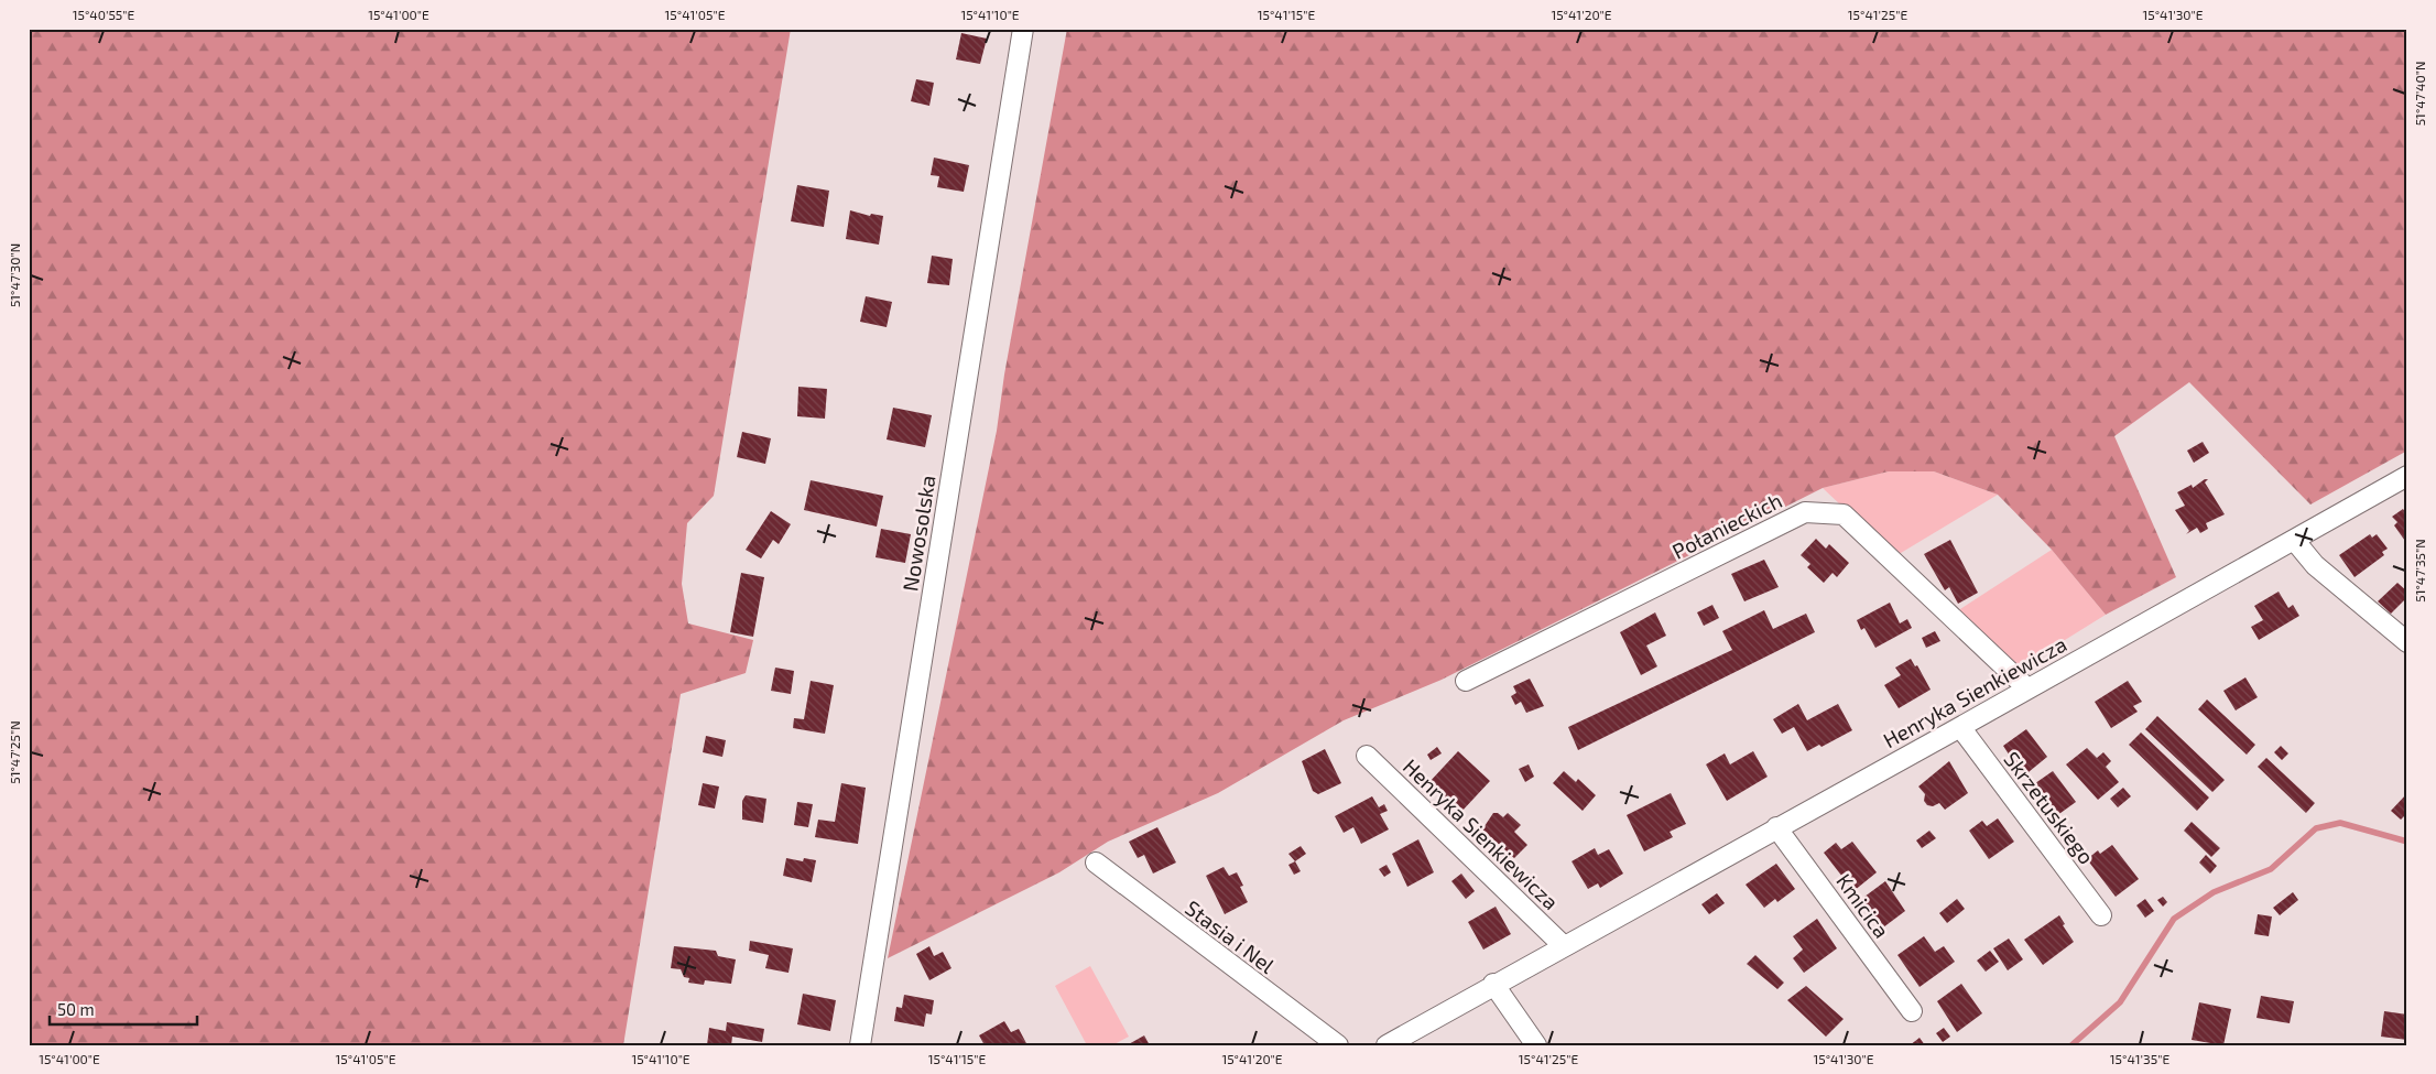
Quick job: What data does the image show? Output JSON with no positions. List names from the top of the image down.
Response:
{
  "streets": {
    "street": [
      "Połanieckich",
      "Nowosolska",
      "Henryka Sienkiewicza",
      "Skrzetuskiego",
      "Kmicica",
      "Stasia i Nel"
    ]
  },
  "crossings": [
    ["Połanieckich", "Henryka Sienkiewicza"],
    ["Henryka Sienkiewicza", "Skrzetuskiego"],
    ["Henryka Sienkiewicza", "Kmicica"]
  ],
  "scale_bar": "50 m",
  "coordinates": [
    "15°40'55\"E",
    "15°41'00\"E",
    "15°41'05\"E",
    "15°41'10\"E",
    "15°41'15\"E",
    "15°41'20\"E",
    "15°41'25\"E",
    "15°41'30\"E",
    "51°47'40\"N",
    "51°47'30\"N",
    "51°47'35\"N",
    "51°47'25\"N",
    "15°41'35\"E"
  ]
}
